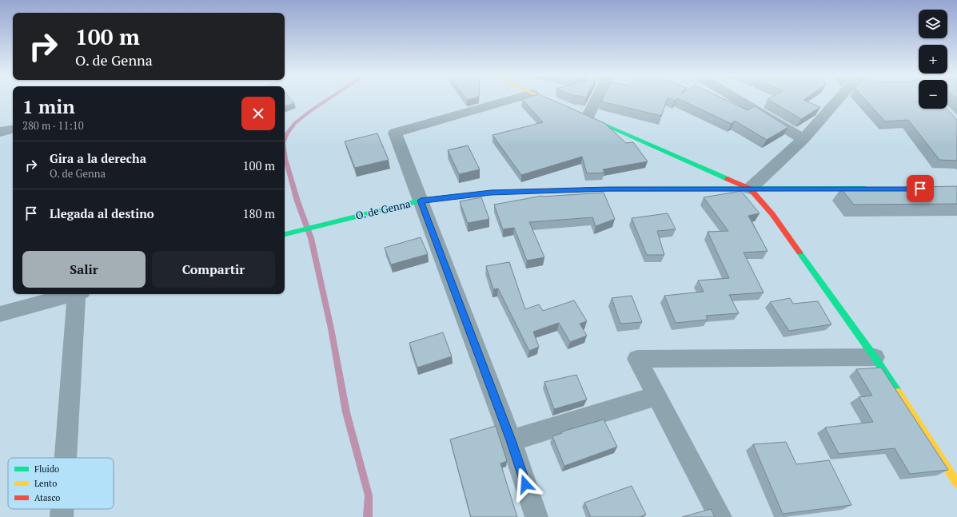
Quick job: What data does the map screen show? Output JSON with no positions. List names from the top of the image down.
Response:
{
  "streets": {
    "street": ["O. de Genna"]
  },
  "legend": ["Fluido", "Lento", "Atasco"],
  "page": {
    "map_buttons": ["+", "−"],
    "turn": ["100 m", "O. de Genna"],
    "heading": ["1 min", "280 m · 11:10"],
    "list": [
      {
        "name": "Gira a la derecha",
        "note": "O. de Genna",
        "value": "100 m"
      },
      {
        "name": "Llegada al destino",
        "value": "180 m"
      }
    ],
    "buttons": ["Salir", "Compartir"]
  }
}
